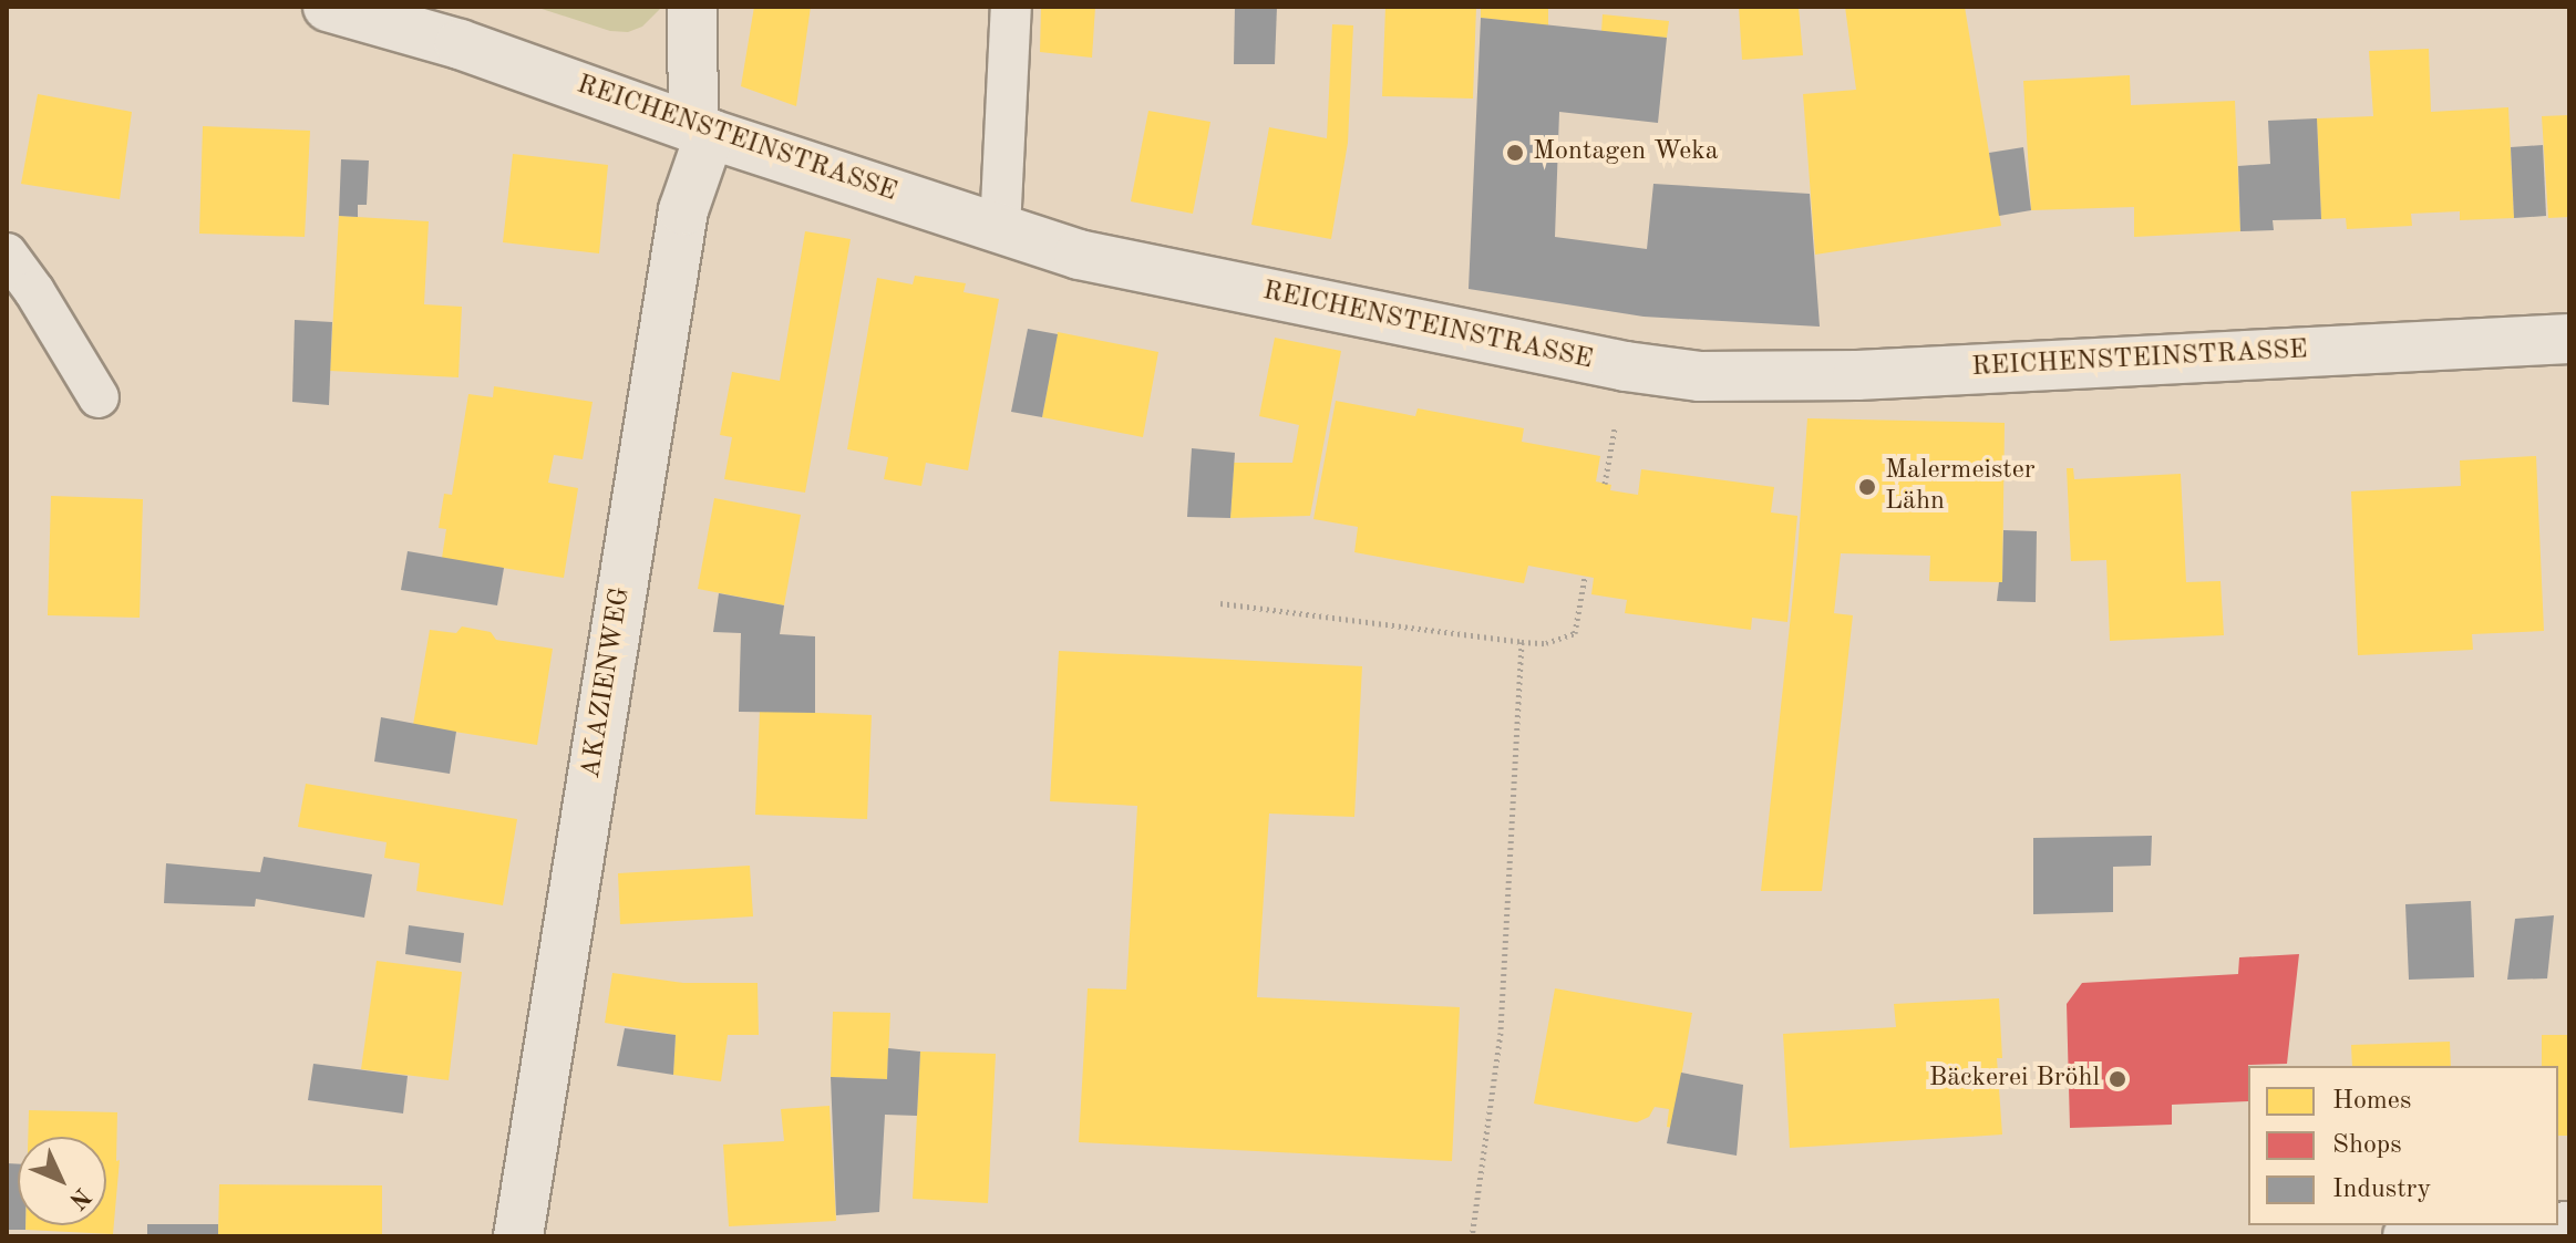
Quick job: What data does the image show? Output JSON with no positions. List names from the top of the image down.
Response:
{
  "streets": {
    "street": ["REICHENSTEINSTRASSE", "AKAZIENWEG"]
  },
  "crossings": [
    ["REICHENSTEINSTRASSE", "AKAZIENWEG"]
  ],
  "places": ["Montagen Weka", "Malermeister Lähn", "Bäckerei Bröhl"],
  "legend": ["Homes", "Shops", "Industry"],
  "north": "bottom right"
}
